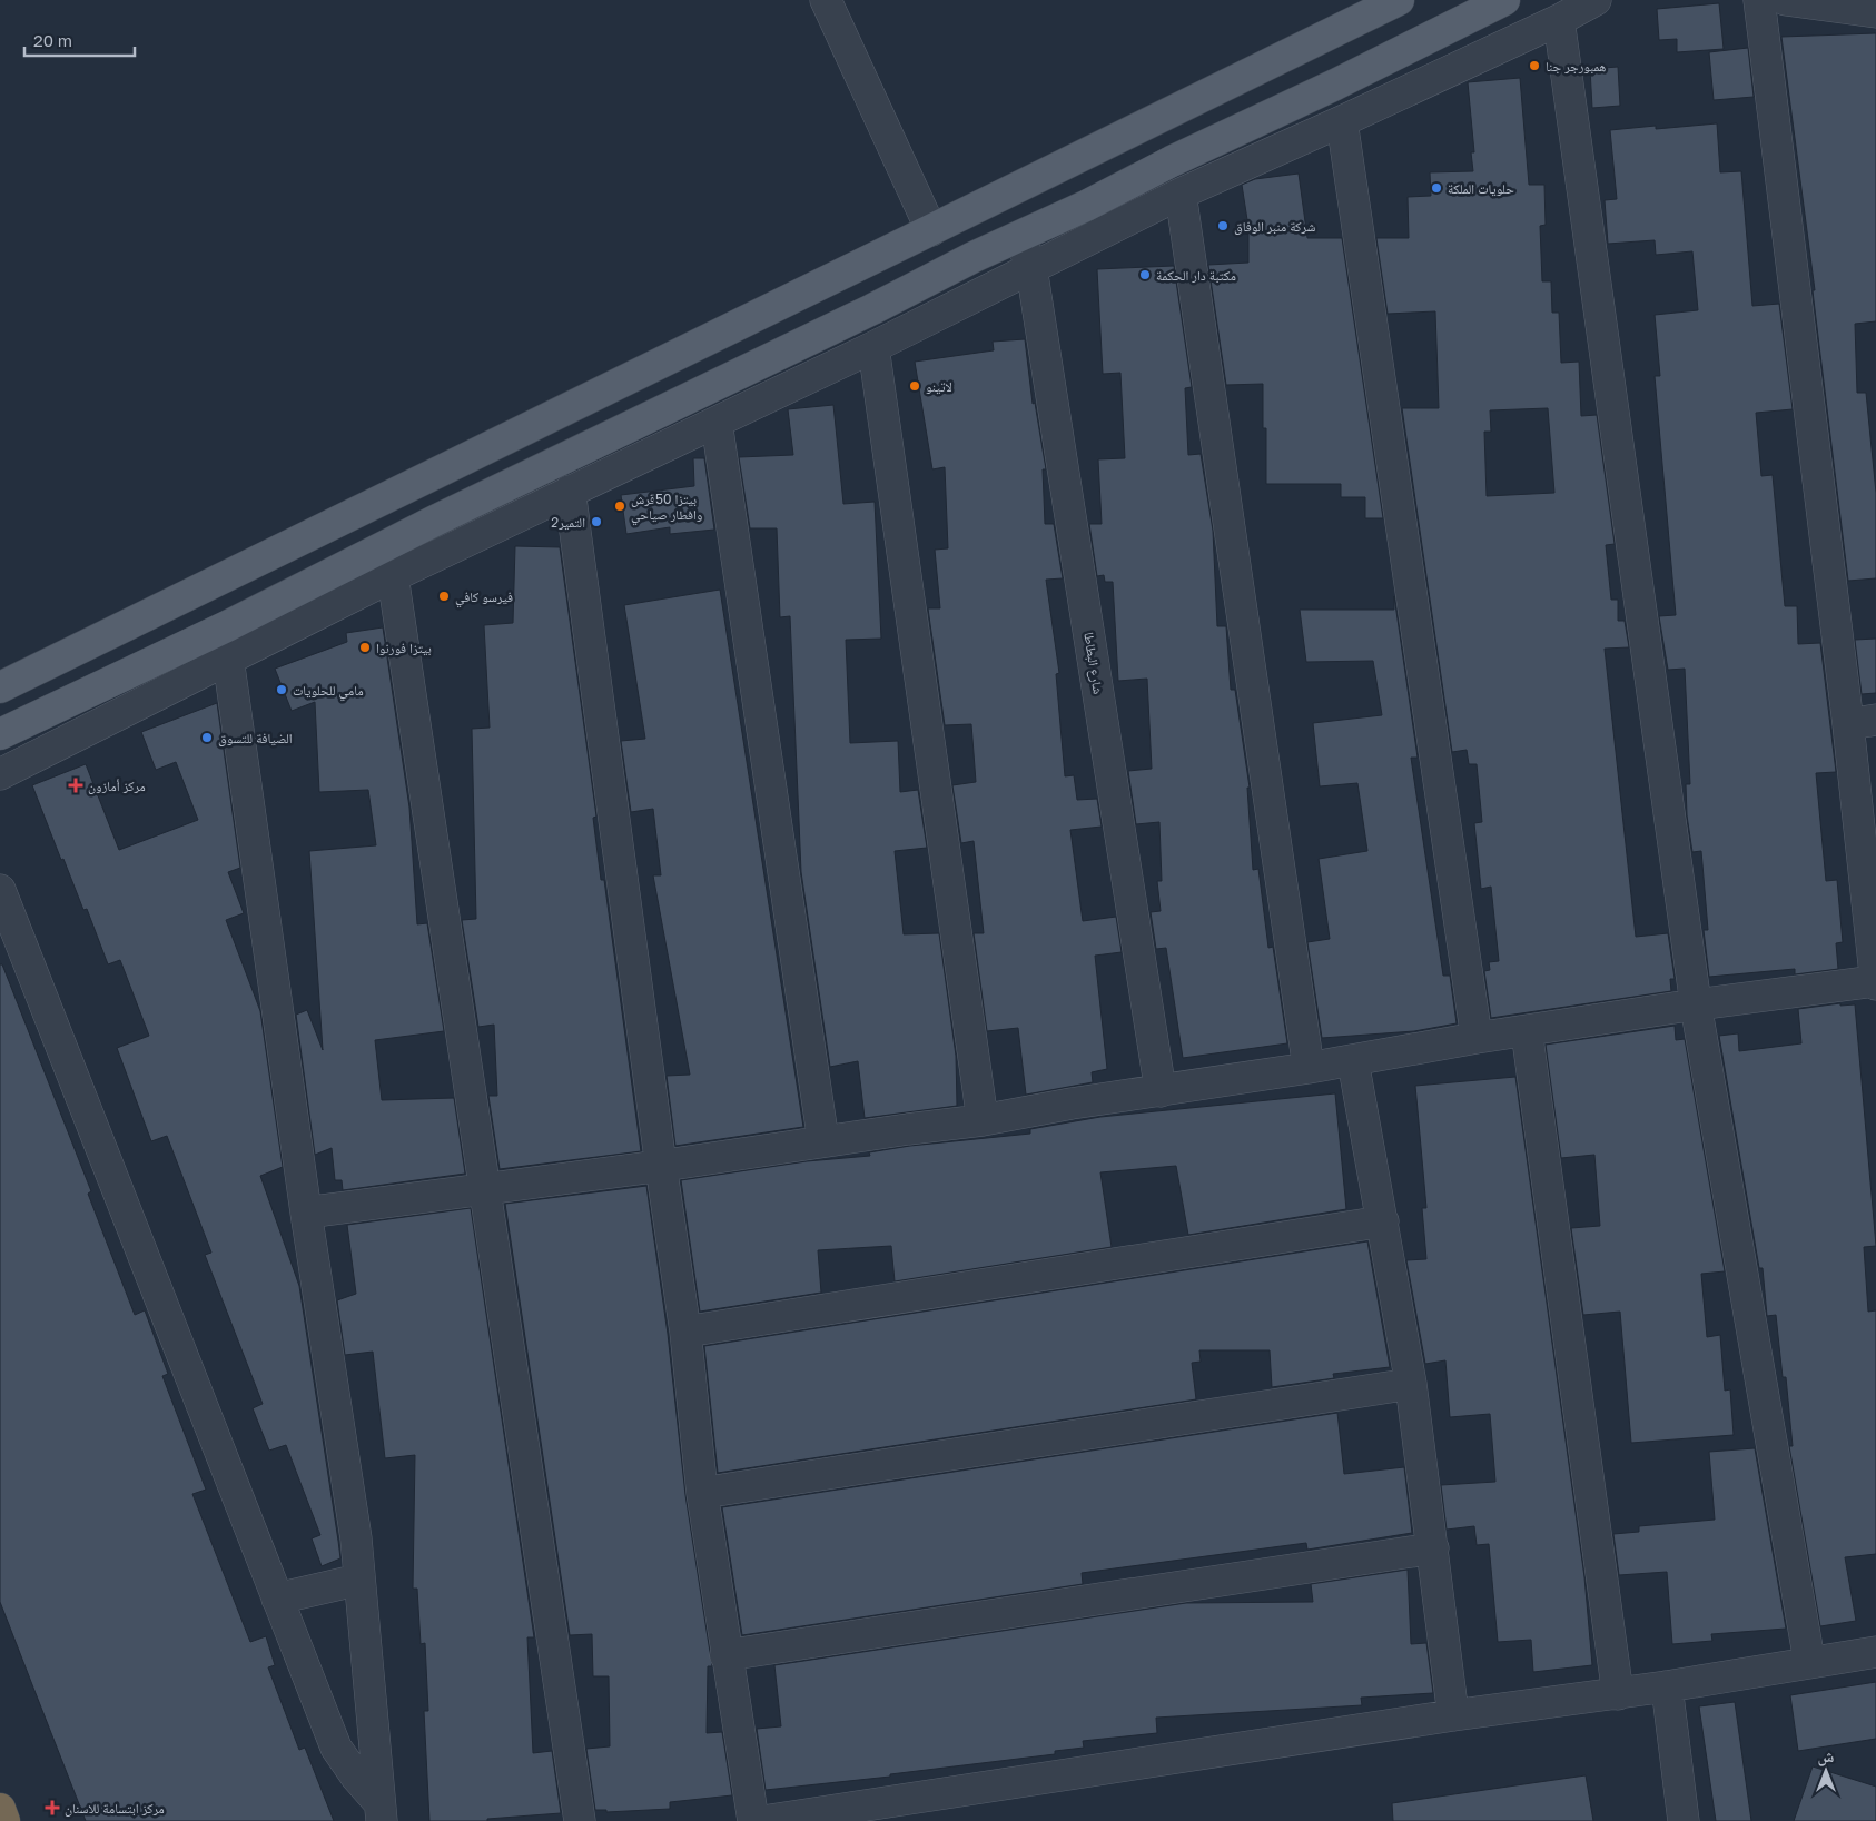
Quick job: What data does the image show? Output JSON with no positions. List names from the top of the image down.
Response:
{
  "streets": {
    "street": ["شارع البطاطا"]
  },
  "places": {
    "other": [
      "همبورجر جنا",
      "حلويات الملكة",
      "شركة منبر الوفاق",
      "مكتبة دار الحكمة",
      "لاتينو",
      "بيتزا 50قرش وافطار صياحي",
      "التمير2",
      "فيرسو كافي",
      "بيتزا فورنوا",
      "مامي للحلويات",
      "الضيافة للتسوق"
    ],
    "health": ["مركز أمازون", "مركز ابتسامة للاسنان"]
  },
  "scale_bar": "20 m",
  "north": "top"
}
